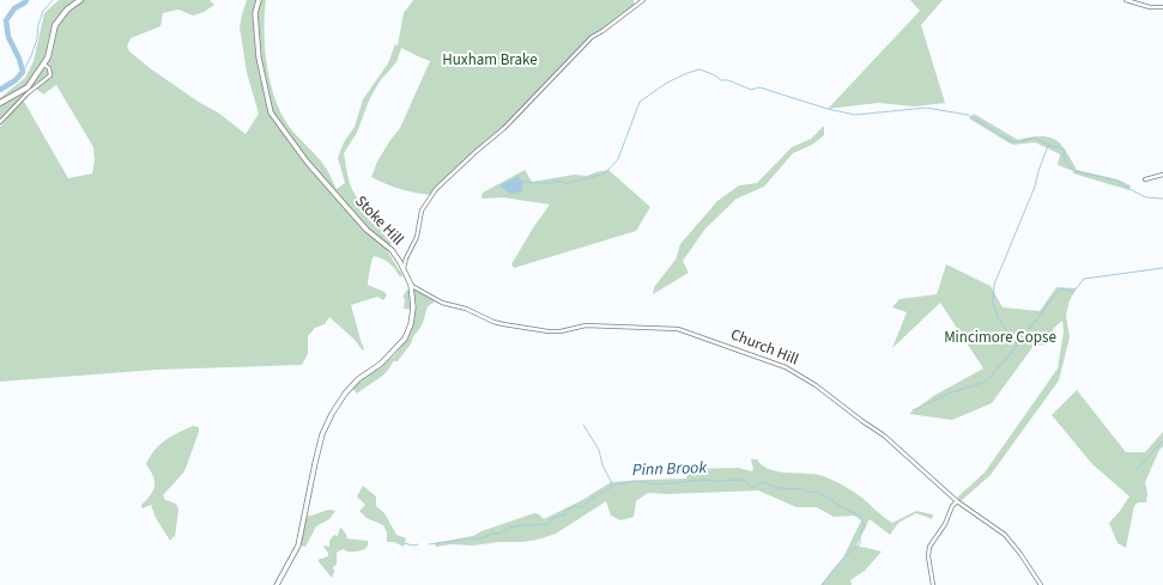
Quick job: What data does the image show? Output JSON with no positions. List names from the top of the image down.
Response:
{
  "streets": {
    "street": ["Stoke Hill", "Church Hill"]
  },
  "crossings": [
    ["Stoke Hill", "Church Hill"]
  ],
  "water": ["Pinn Brook"],
  "parks": ["Huxham Brake", "Mincimore Copse"]
}
